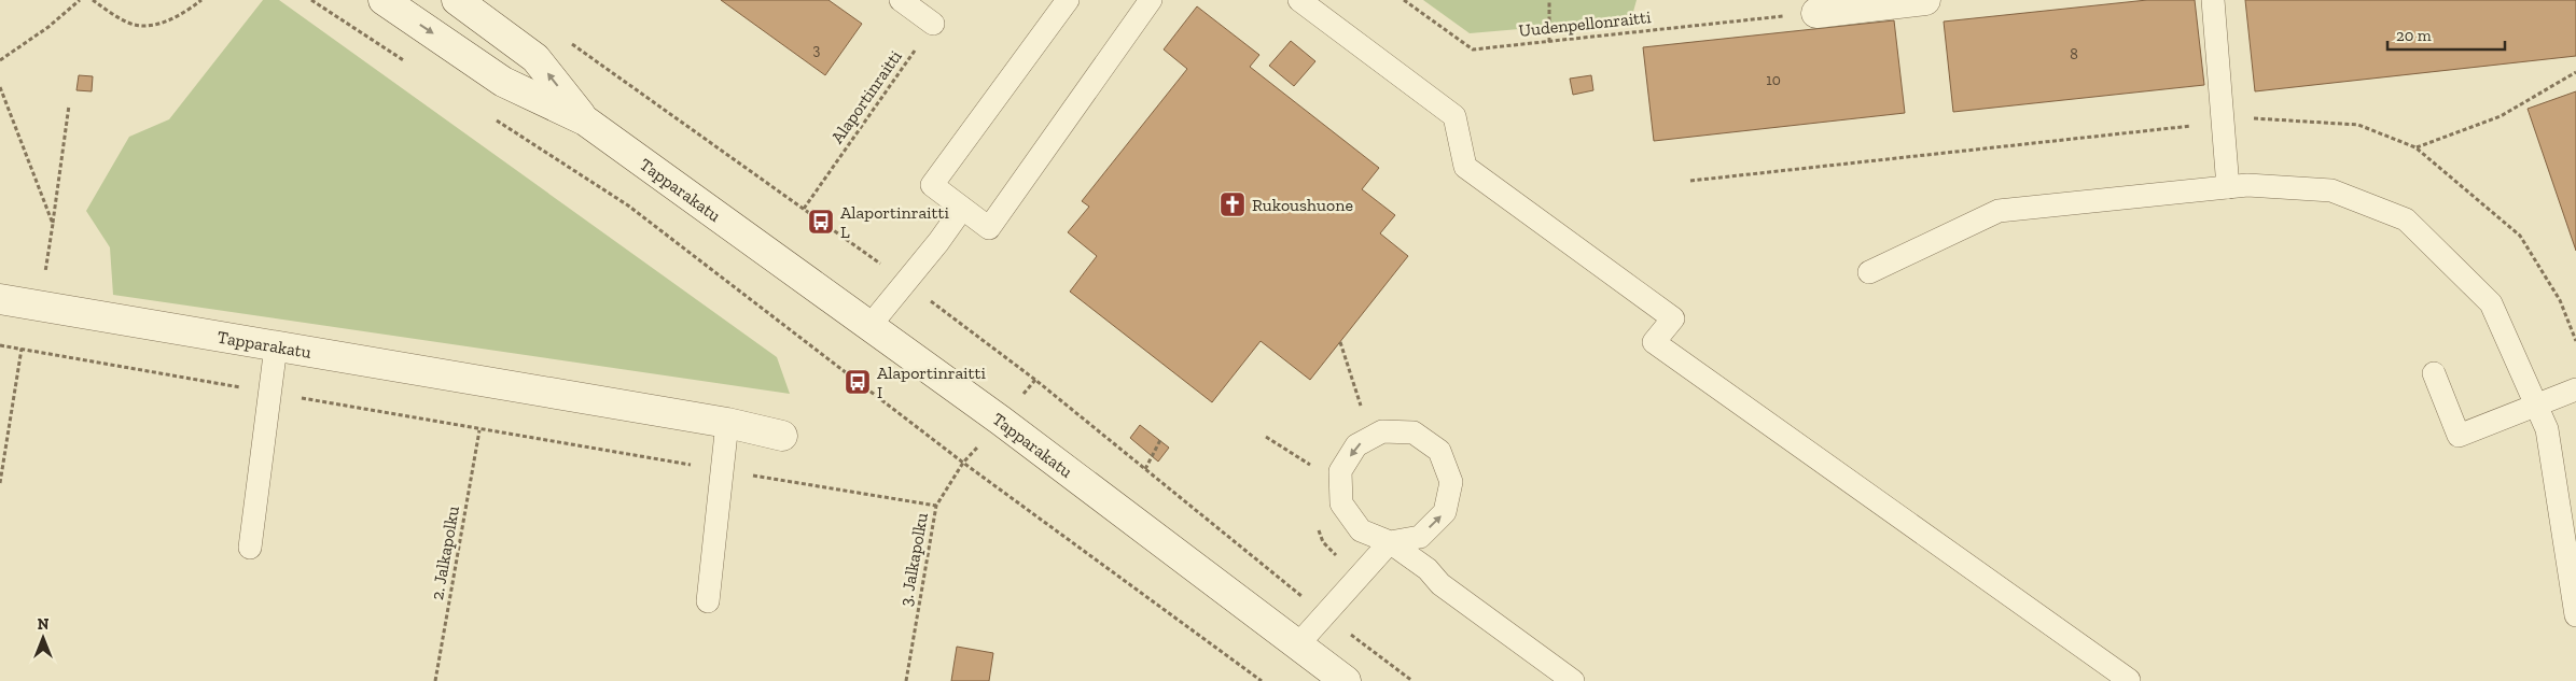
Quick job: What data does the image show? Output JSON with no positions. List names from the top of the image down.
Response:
{
  "streets": {
    "main road": ["Tapparakatu"],
    "path": [
      "Uudenpellonraitti",
      "Alaportinraitti",
      "2. Jalkapolku",
      "3. Jalkapolku"
    ]
  },
  "crossings": [
    ["Tapparakatu", "3. Jalkapolku"]
  ],
  "places": {
    "church": ["Rukoushuone"],
    "bus stop": ["Alaportinraitti L", "Alaportinraitti I"]
  },
  "house_numbers": ["3", "8", "10"],
  "scale_bar": "20 m",
  "north": "top"
}
